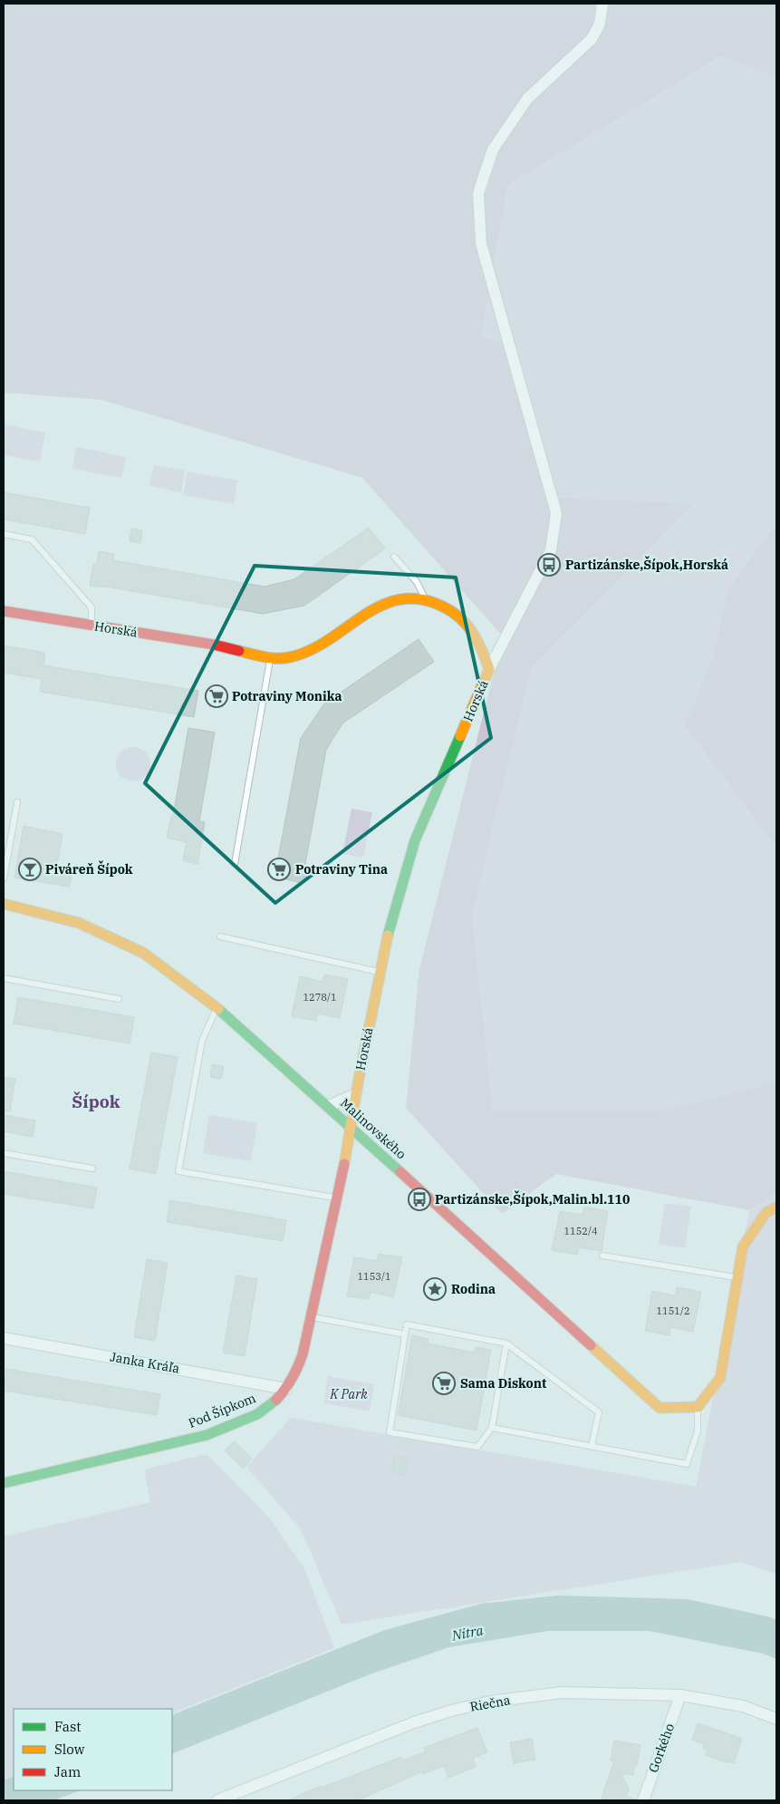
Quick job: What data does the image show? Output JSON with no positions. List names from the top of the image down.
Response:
{
  "streets": {
    "street": [
      "Horská",
      "Malinovského",
      "Janka Kráľa",
      "Pod Šípkom",
      "Riečna",
      "Gorkého"
    ]
  },
  "crossings": [
    ["Horská", "Malinovského"],
    ["Horská", "Pod Šípkom"],
    ["Malinovského", "Pod Šípkom"],
    ["Janka Kráľa", "Pod Šípkom"],
    ["Riečna", "Gorkého"]
  ],
  "districts": ["Šípok"],
  "water": ["Nitra"],
  "parks": ["K Park"],
  "places": {
    "bus stop": ["Partizánske,Šípok,Horská", "Partizánske,Šípok,Malin.bl.110"],
    "supermarket": ["Potraviny Monika", "Potraviny Tina", "Sama Diskont"],
    "bar": ["Piváreň Šípok"],
    "place": ["Rodina"]
  },
  "house_numbers": [
    "1278/1",
    "1152/4",
    "1153/1",
    "1151/2"
  ],
  "legend": ["Fast", "Slow", "Jam"]
}
